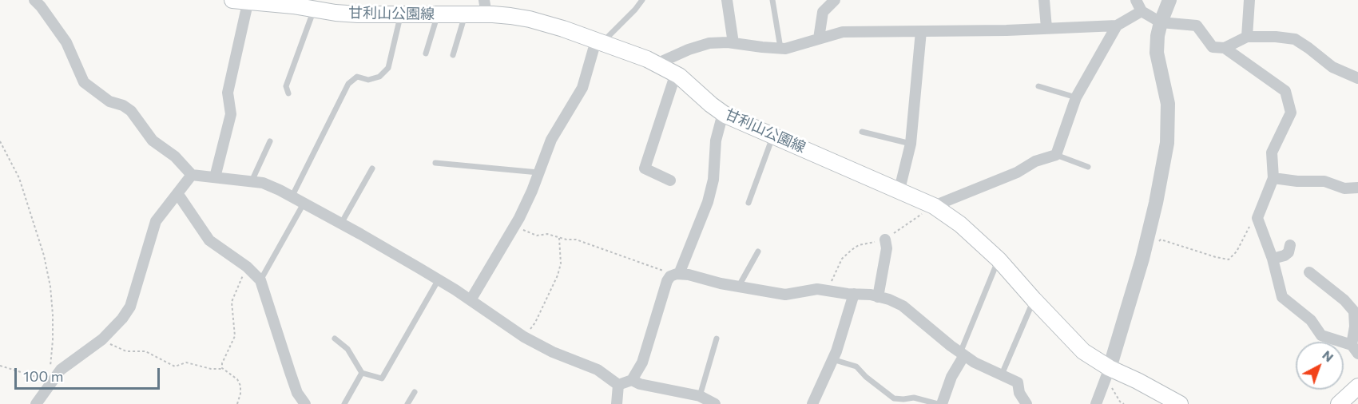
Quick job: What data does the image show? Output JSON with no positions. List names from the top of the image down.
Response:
{
  "streets": {
    "main road": ["甘利山公園線"]
  },
  "scale_bar": "100 m",
  "north": "top right"
}
